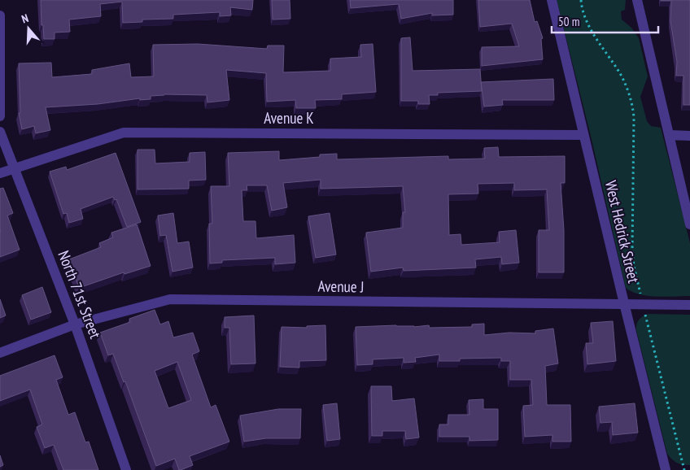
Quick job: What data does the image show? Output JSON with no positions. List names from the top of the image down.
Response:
{
  "streets": {
    "street": [
      "Avenue K",
      "West Hedrick Street",
      "Avenue J",
      "North 71st Street"
    ]
  },
  "crossings": [
    ["Avenue K", "West Hedrick Street"],
    ["Avenue K", "North 71st Street"],
    ["West Hedrick Street", "Avenue J"],
    ["Avenue J", "North 71st Street"]
  ],
  "scale_bar": "50 m",
  "north": "top"
}
